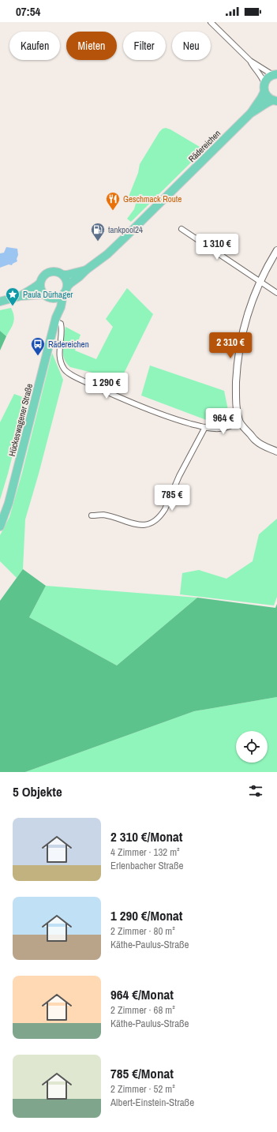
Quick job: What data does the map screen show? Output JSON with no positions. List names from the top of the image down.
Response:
{
  "streets": {
    "main road": ["Rädereichen", "Hückeswagener Straße"]
  },
  "crossings": [
    ["Rädereichen", "Hückeswagener Straße"]
  ],
  "places": {
    "restaurant": ["Geschmack Route"],
    "fuel station": ["tankpool24"],
    "place": ["Paula Dürhager"],
    "bus stop": ["Rädereichen"]
  },
  "page": {
    "status": "07:54",
    "chip": [
      "Kaufen",
      "Mieten",
      "Filter",
      "Neu"
    ],
    "price": [
      "1 310 €",
      "2 310 €",
      "1 290 €",
      "964 €",
      "785 €"
    ],
    "heading": "5 Objekte",
    "list": [
      {
        "name": "2 310 €/Monat",
        "note": "4 Zimmer · 132 m² · Erlenbacher Straße"
      },
      {
        "name": "1 290 €/Monat",
        "note": "2 Zimmer · 80 m² · Käthe-Paulus-Straße"
      },
      {
        "name": "964 €/Monat",
        "note": "2 Zimmer · 68 m² · Käthe-Paulus-Straße"
      },
      {
        "name": "785 €/Monat",
        "note": "2 Zimmer · 52 m² · Albert-Einstein-Straße"
      }
    ]
  }
}
